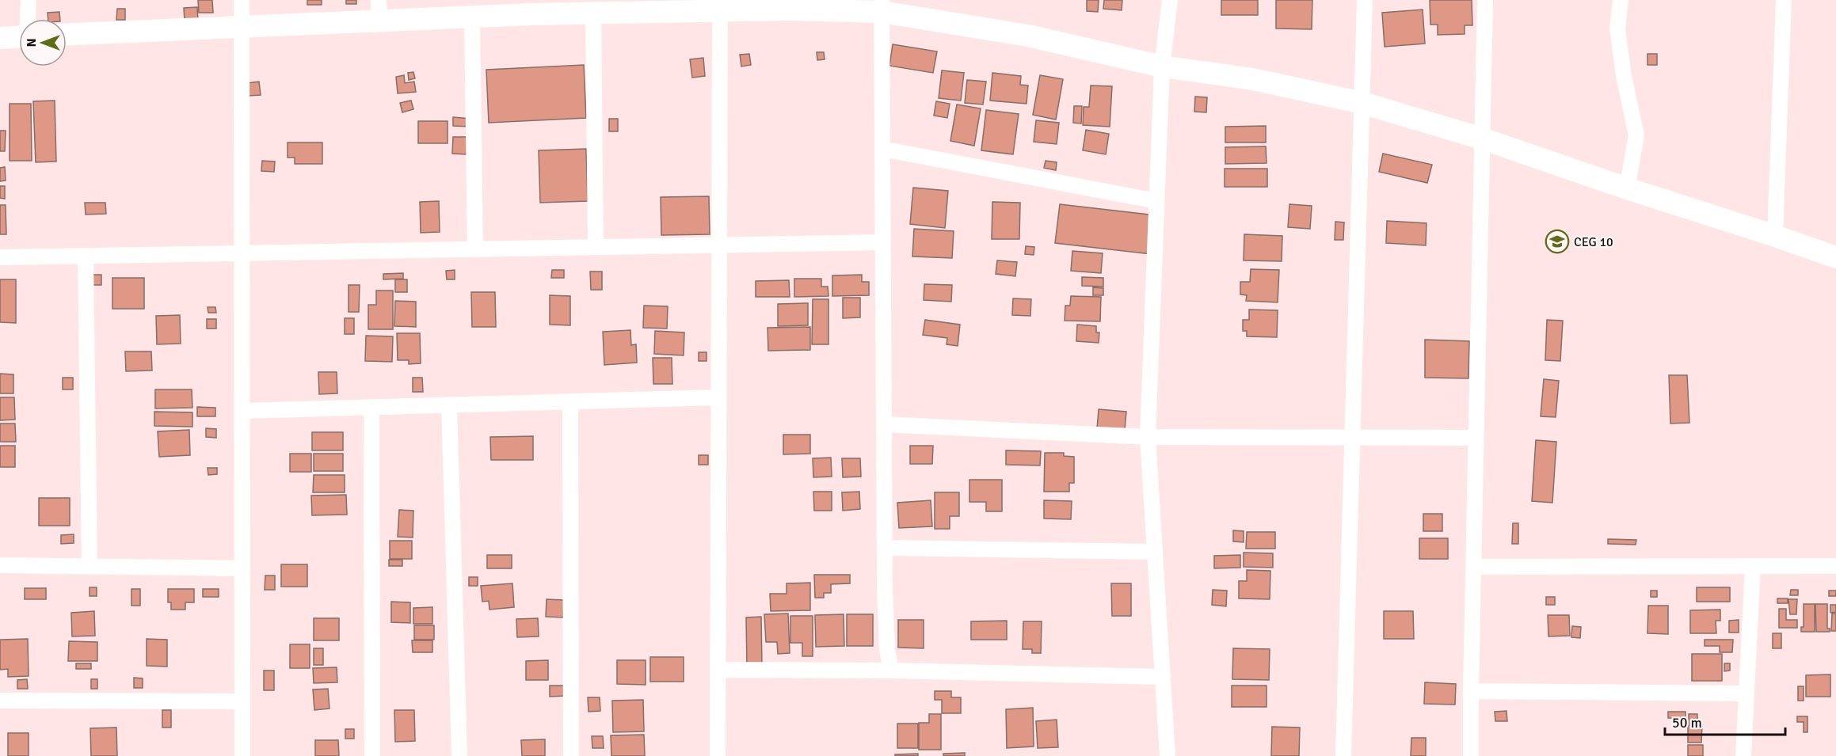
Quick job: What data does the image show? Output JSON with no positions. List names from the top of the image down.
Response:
{
  "places": {
    "school or university": ["CEG 10"]
  },
  "scale_bar": "50 m",
  "north": "left"
}
